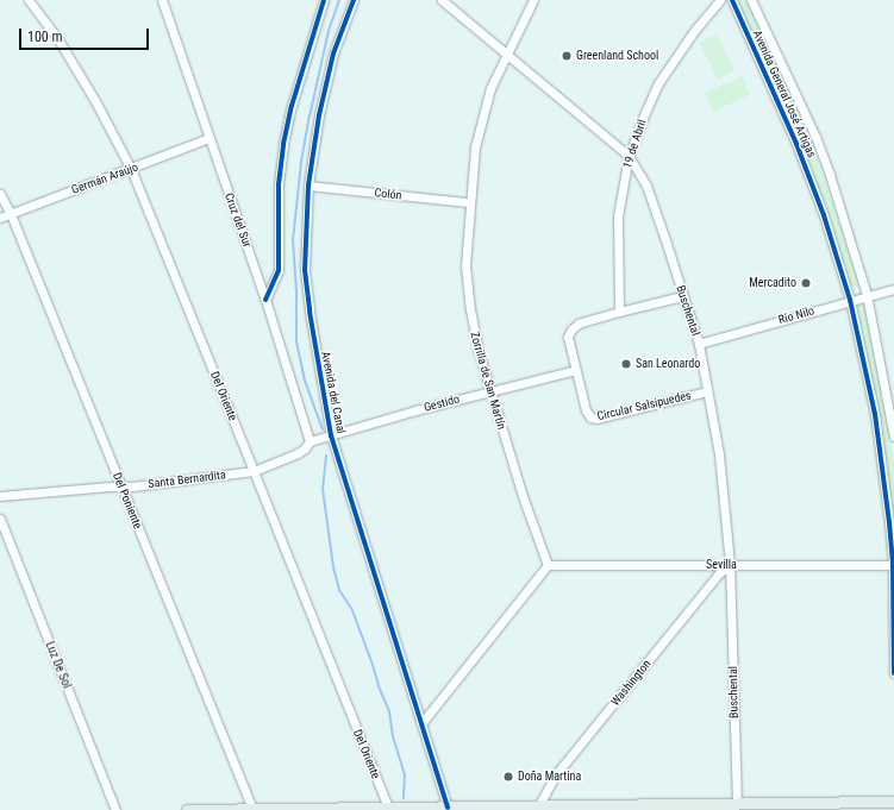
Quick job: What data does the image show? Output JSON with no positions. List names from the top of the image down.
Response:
{
  "streets": {
    "street": [
      "Avenida General José Artigas",
      "19 de Abril",
      "Germán Araújo",
      "Colón",
      "Cruz del Sur",
      "Buschental",
      "Río Nilo",
      "Zorrilla de San Martín",
      "Avenida del Canal",
      "Del Oriente",
      "Gestido",
      "Circular Salsipuedes",
      "Santa Bernardita",
      "Del Poniente",
      "Sevilla",
      "Luz De Sol",
      "Washington"
    ]
  },
  "crossings": [
    ["Avenida General José Artigas", "Río Nilo"],
    ["Avenida General José Artigas", "Sevilla"],
    ["19 de Abril", "Buschental"],
    ["19 de Abril", "Circular Salsipuedes"],
    ["Germán Araújo", "Cruz del Sur"],
    ["Germán Araújo", "Del Oriente"],
    ["Germán Araújo", "Del Poniente"],
    ["Colón", "Zorrilla de San Martín"],
    ["Colón", "Avenida del Canal"],
    ["Cruz del Sur", "Gestido"],
    ["Cruz del Sur", "Santa Bernardita"],
    ["Buschental", "Río Nilo"],
    ["Buschental", "Zorrilla de San Martín"],
    ["Buschental", "Circular Salsipuedes"],
    ["Buschental", "Sevilla"],
    ["Buschental", "Washington"],
    ["Zorrilla de San Martín", "Gestido"],
    ["Zorrilla de San Martín", "Sevilla"],
    ["Avenida del Canal", "Gestido"],
    ["Del Oriente", "Santa Bernardita"],
    ["Gestido", "Circular Salsipuedes"],
    ["Gestido", "Santa Bernardita"],
    ["Santa Bernardita", "Del Poniente"],
    ["Sevilla", "Washington"]
  ],
  "places": [
    "Greenland School",
    "Mercadito",
    "San Leonardo",
    "Doña Martina"
  ],
  "scale_bar": "100 m"
}
